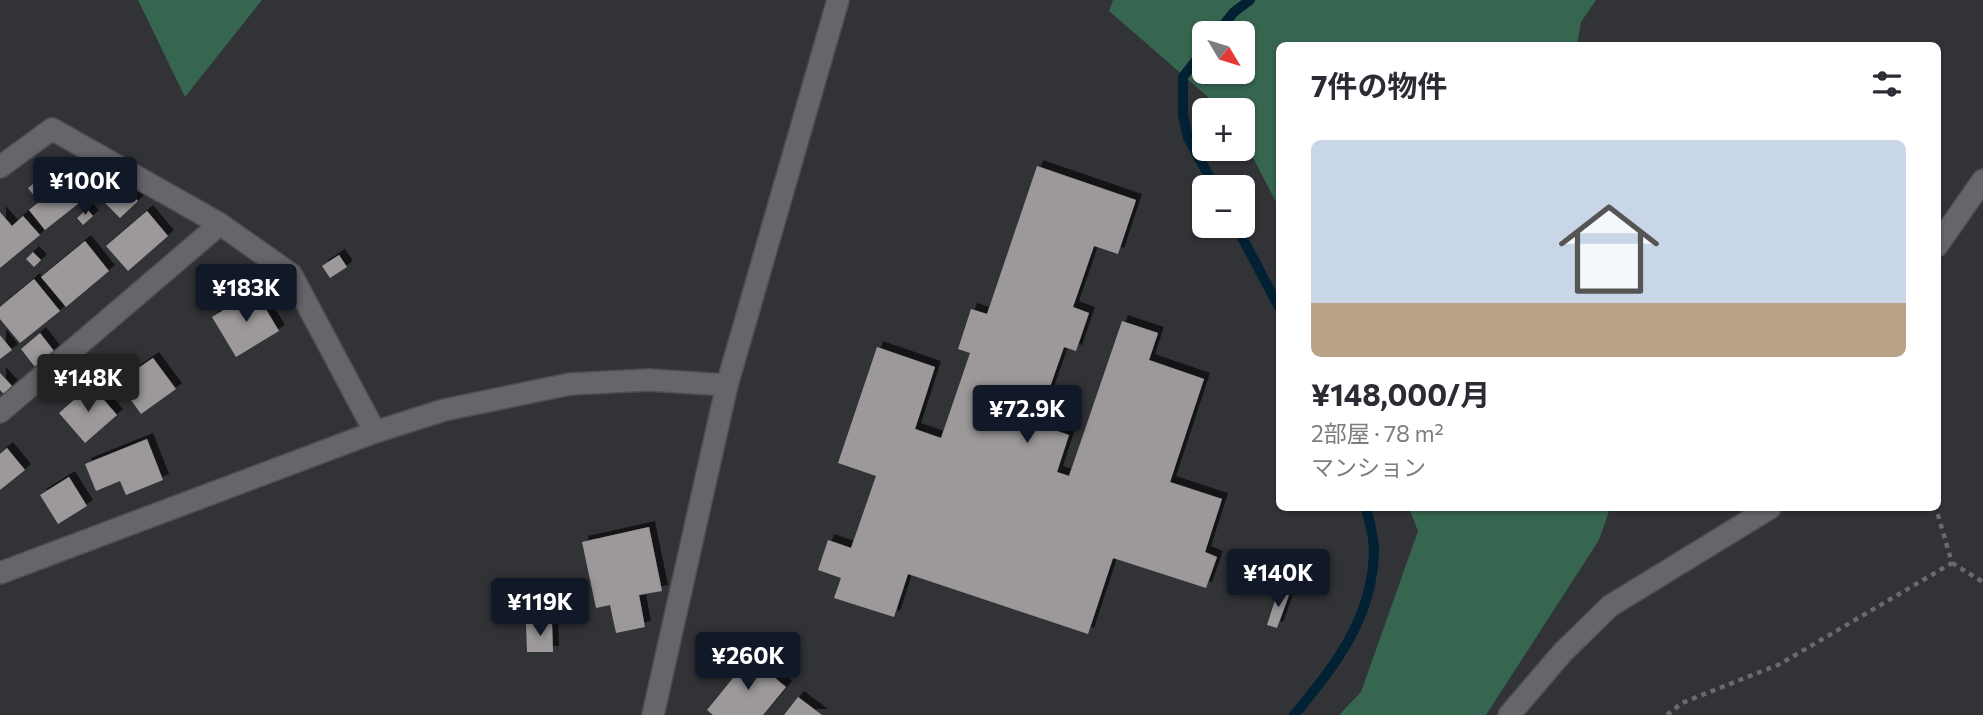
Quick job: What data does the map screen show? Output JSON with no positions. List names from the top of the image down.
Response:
{
  "north": "bottom right",
  "page": {
    "map_buttons": ["+", "−"],
    "heading": "7件の物件",
    "list": [
      {
        "name": "¥148,000/月",
        "note": "2部屋 · 78 m² · マンション"
      }
    ],
    "price": [
      "¥100K",
      "¥183K",
      "¥148K",
      "¥72.9K",
      "¥140K",
      "¥119K",
      "¥260K"
    ]
  }
}
